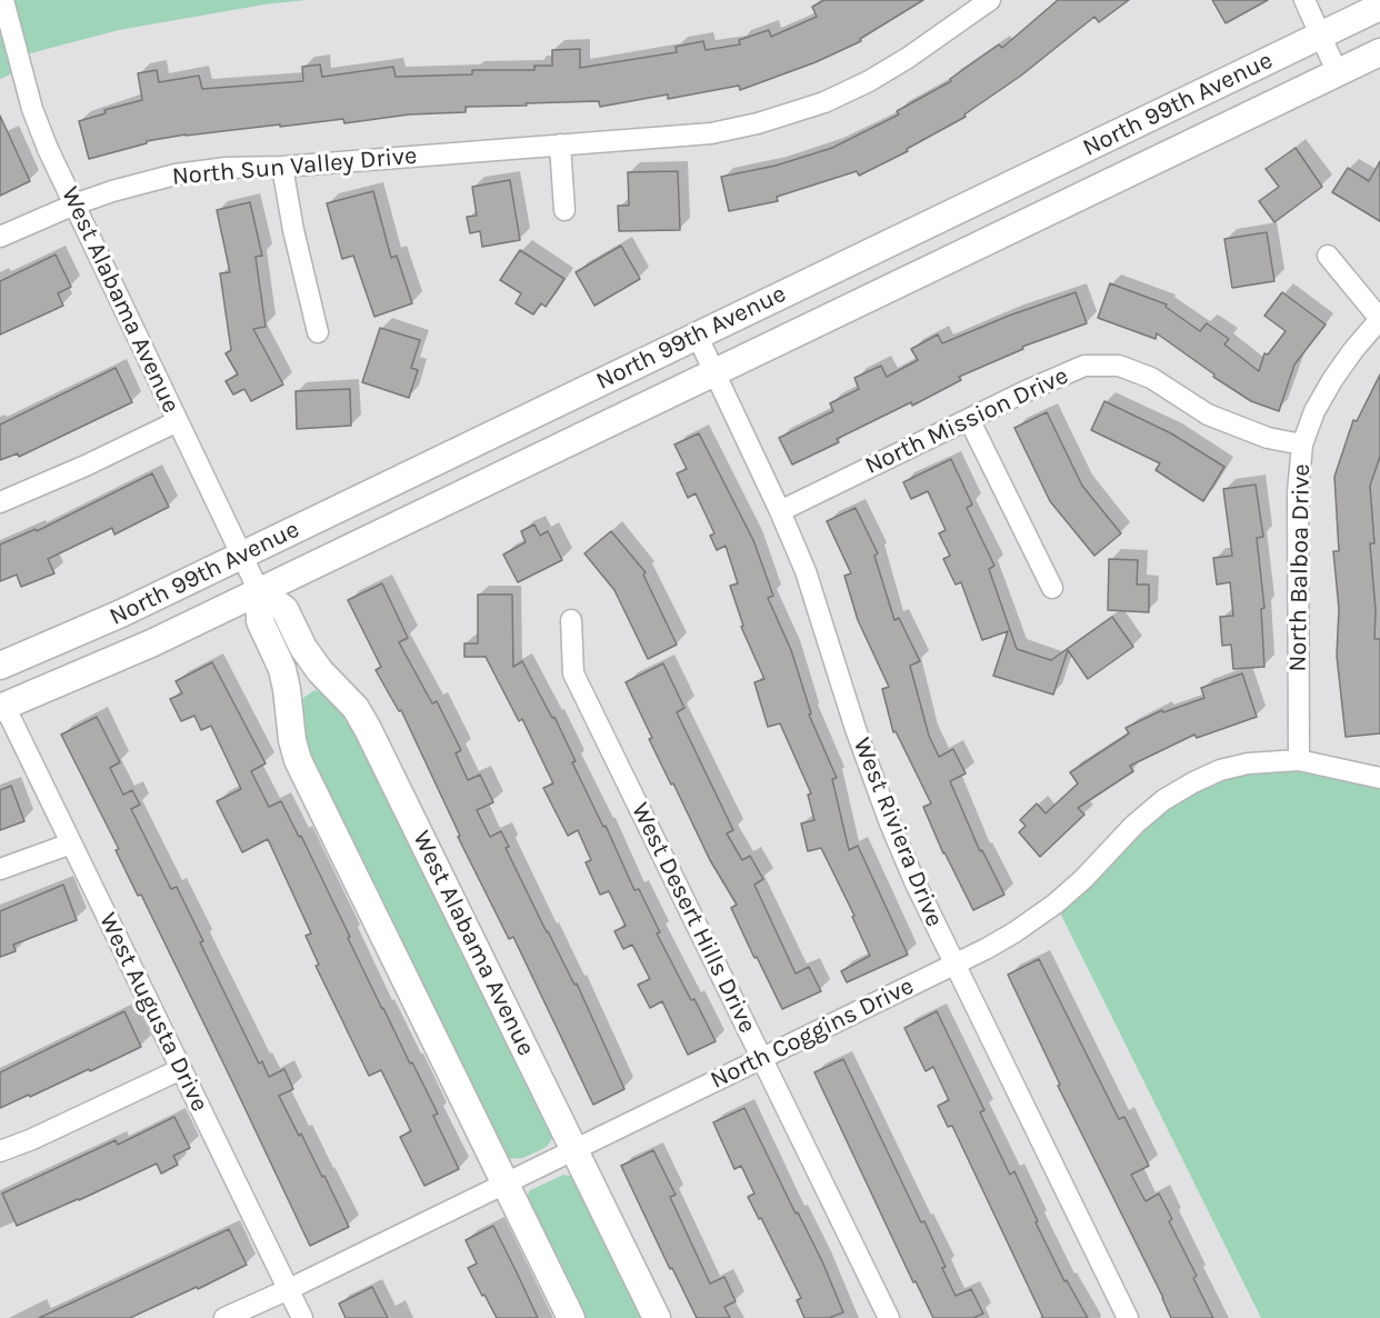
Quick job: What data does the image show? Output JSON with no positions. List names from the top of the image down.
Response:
{
  "streets": {
    "main road": ["North 99th Avenue", "West Alabama Avenue"],
    "street": [
      "North Sun Valley Drive",
      "North Mission Drive",
      "North Balboa Drive",
      "West Riviera Drive",
      "West Desert Hills Drive",
      "West Augusta Drive",
      "North Coggins Drive"
    ]
  },
  "crossings": [
    ["North 99th Avenue", "West Alabama Avenue"],
    ["North 99th Avenue", "West Riviera Drive"],
    ["North 99th Avenue", "West Augusta Drive"],
    ["North Sun Valley Drive", "West Alabama Avenue"],
    ["West Alabama Avenue", "North Coggins Drive"],
    ["North Mission Drive", "North Balboa Drive"],
    ["North Mission Drive", "West Riviera Drive"],
    ["North Balboa Drive", "North Coggins Drive"],
    ["West Riviera Drive", "North Coggins Drive"],
    ["West Desert Hills Drive", "North Coggins Drive"],
    ["West Augusta Drive", "North Coggins Drive"]
  ]
}
